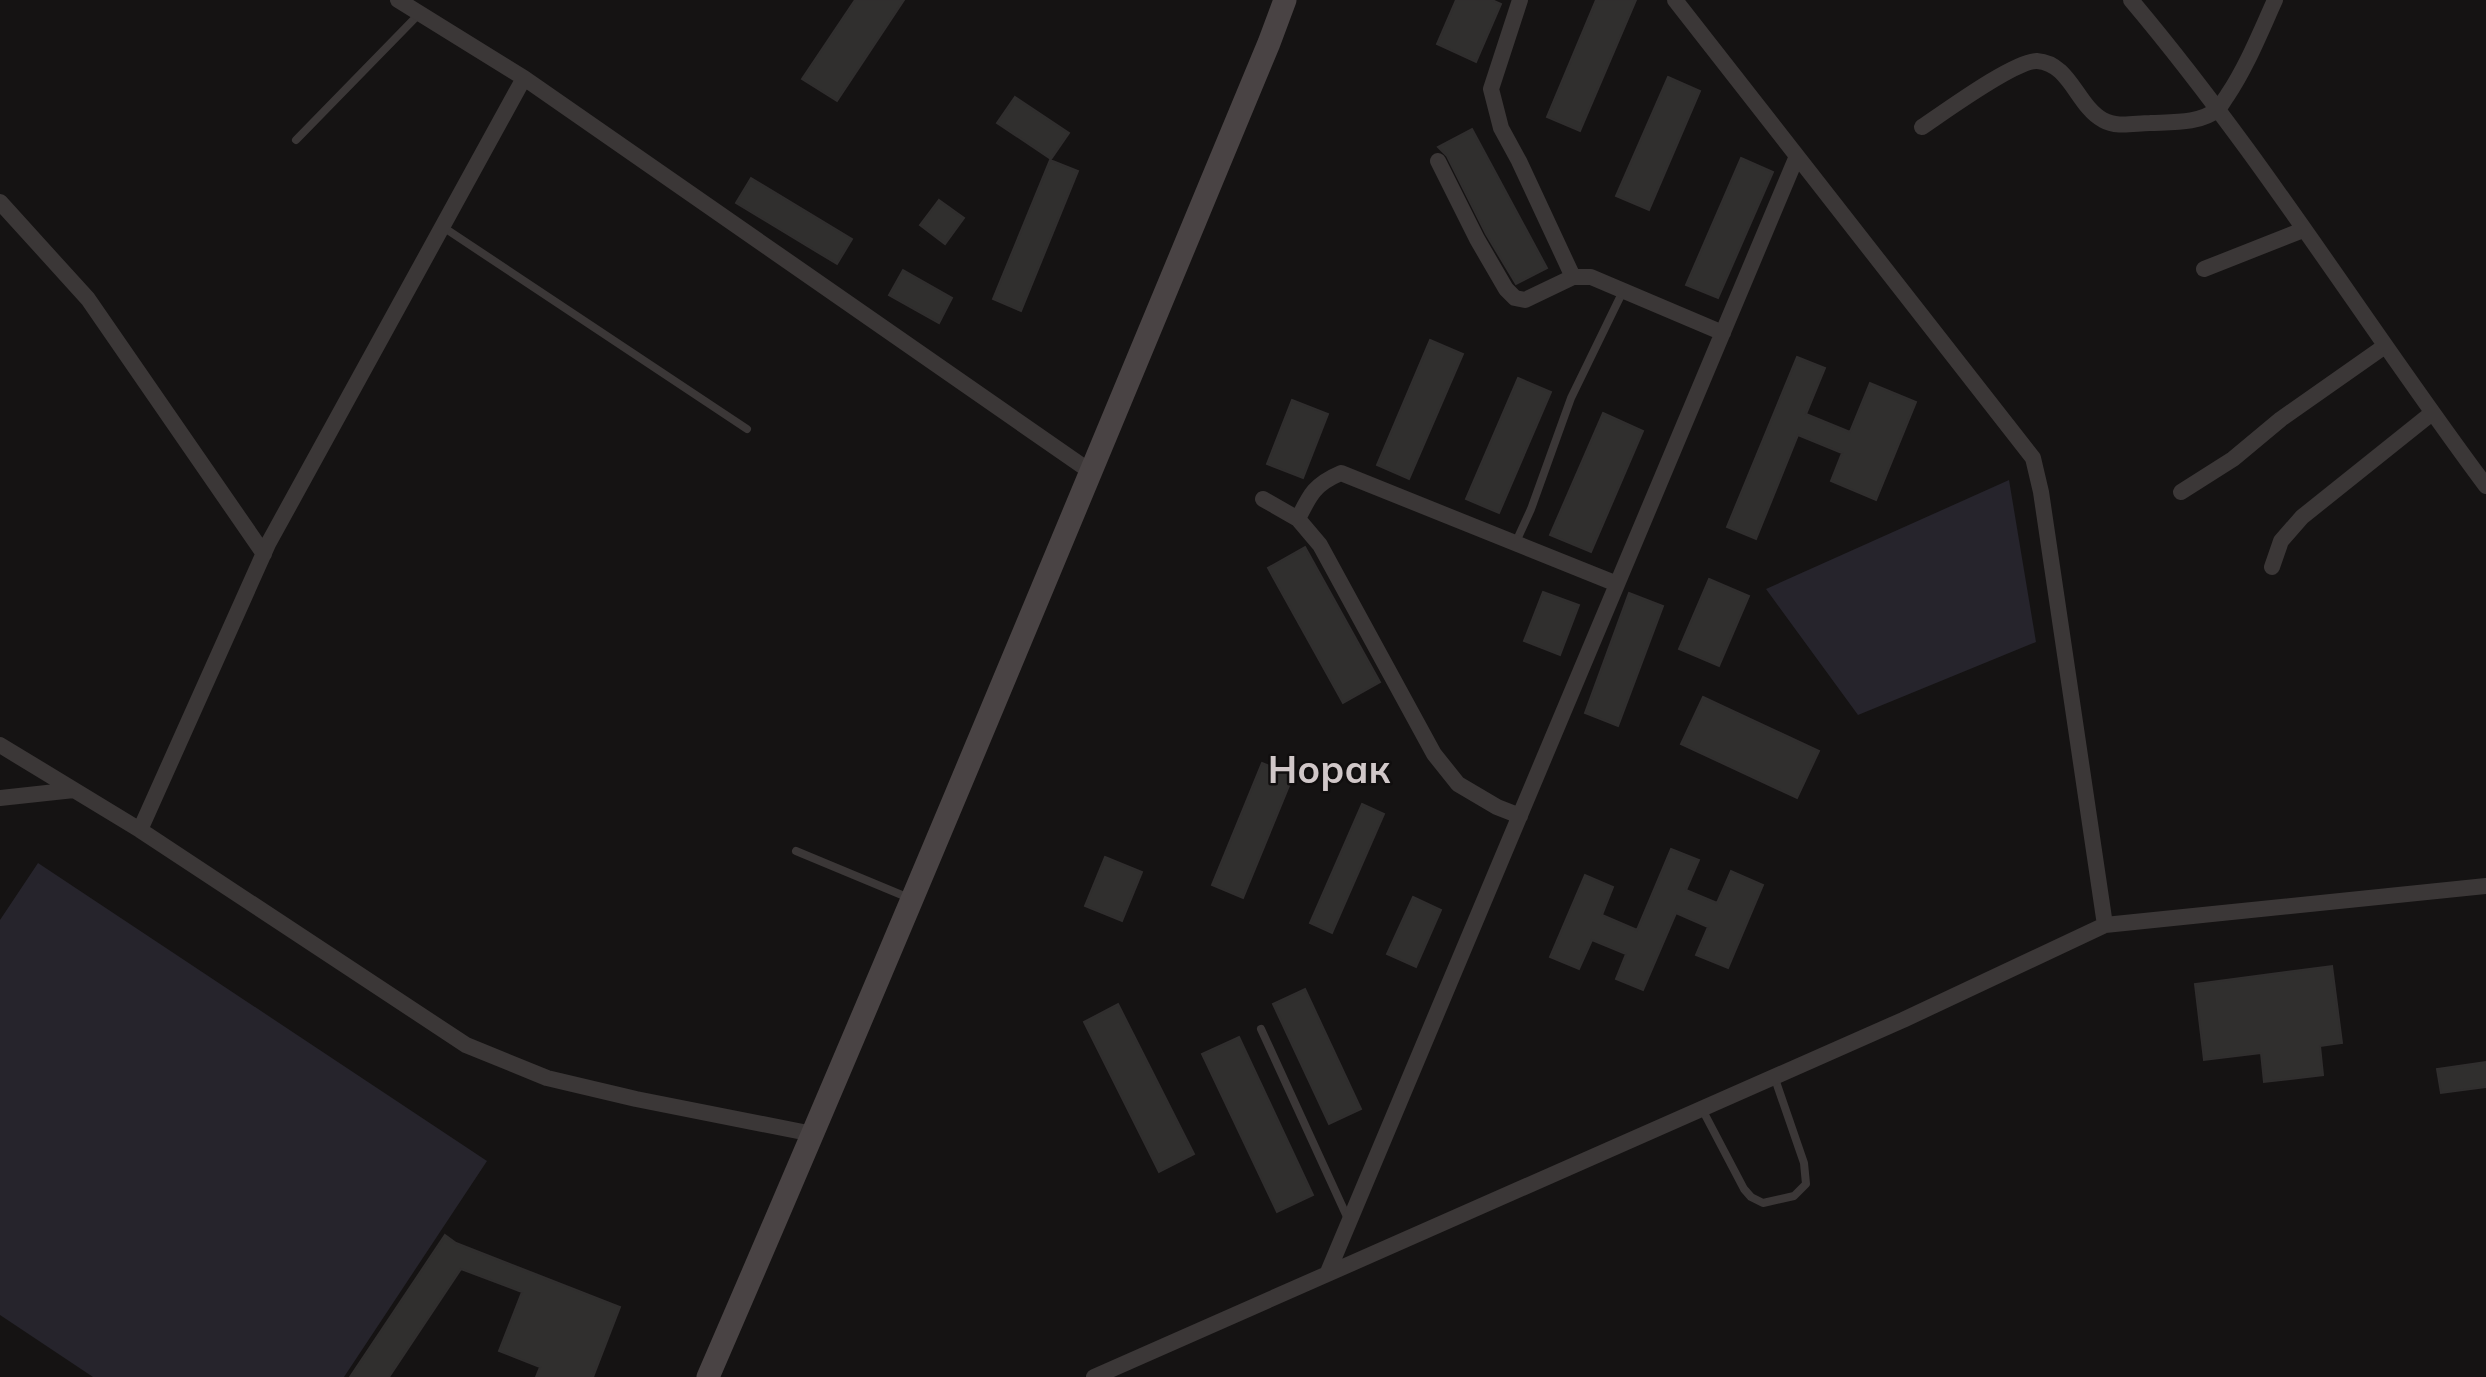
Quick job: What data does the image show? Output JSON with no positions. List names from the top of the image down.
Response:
{
  "districts": ["Норак"]
}
